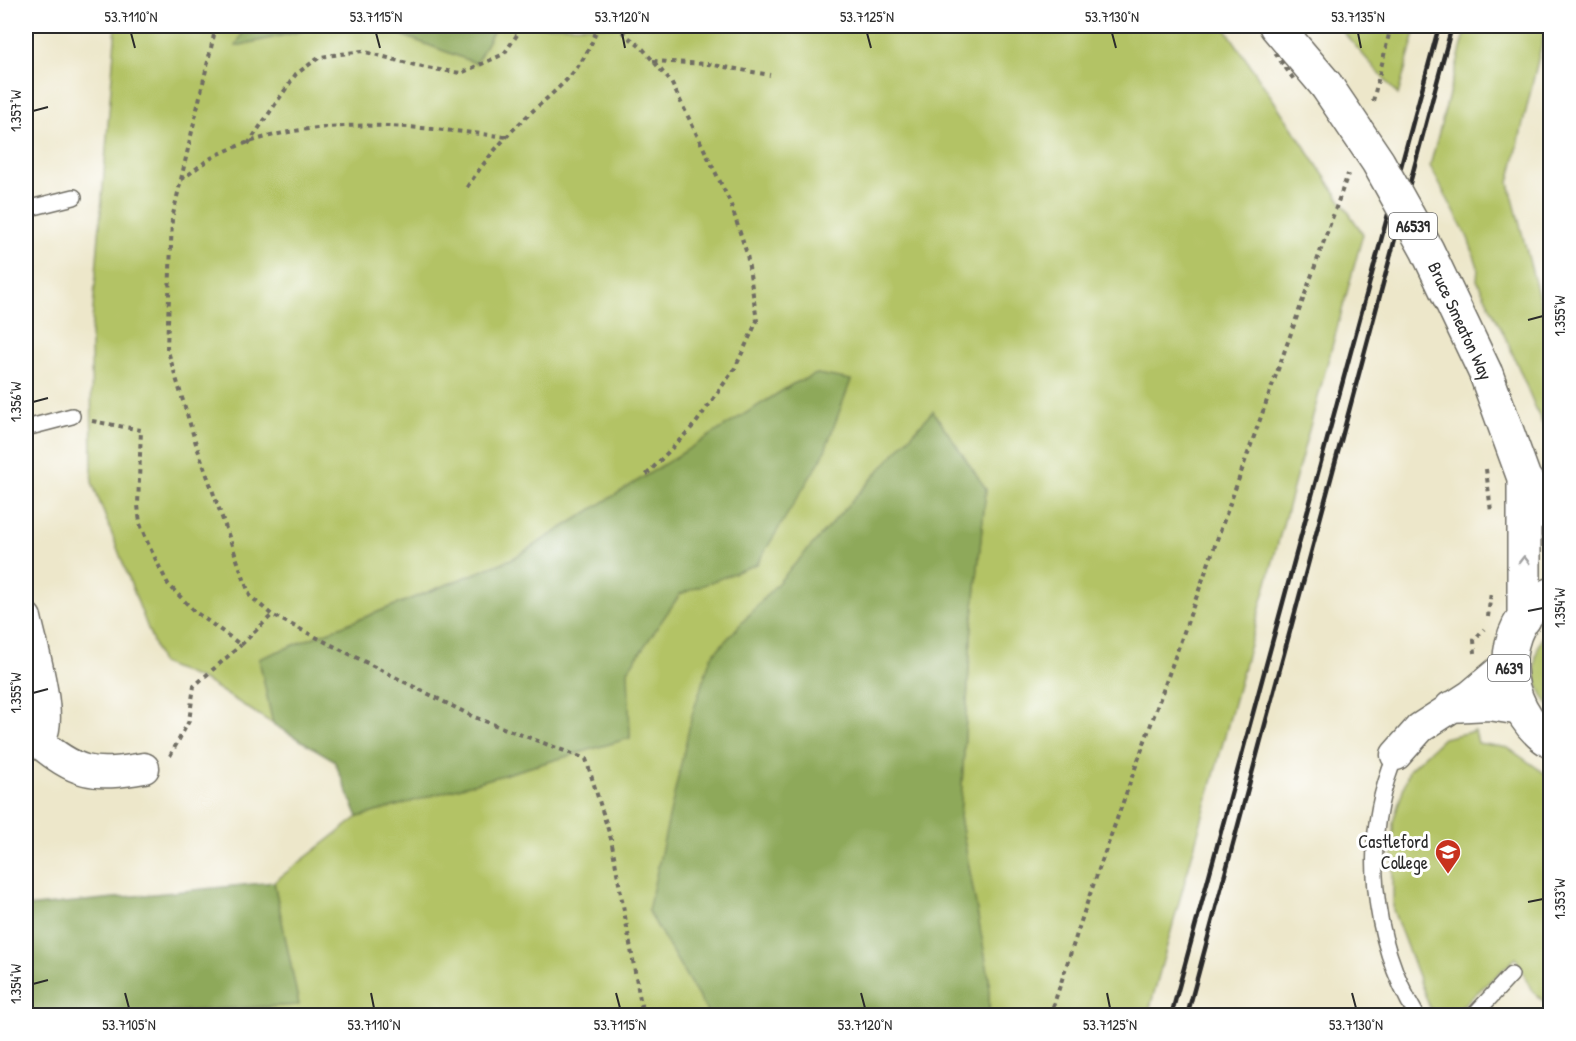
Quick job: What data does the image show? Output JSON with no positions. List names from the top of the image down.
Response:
{
  "streets": {
    "main road": ["A6539", "Bruce Smeaton Way", "A639"]
  },
  "crossings": [
    ["Bruce Smeaton Way", "A639"]
  ],
  "places": {
    "school or university": ["Castleford College"]
  },
  "coordinates": [
    "53.7110°N",
    "53.7115°N",
    "53.7120°N",
    "53.7125°N",
    "53.7130°N",
    "53.7135°N",
    "1.357°W",
    "1.355°W",
    "1.356°W",
    "1.354°W",
    "1.353°W",
    "53.7105°N"
  ]
}
